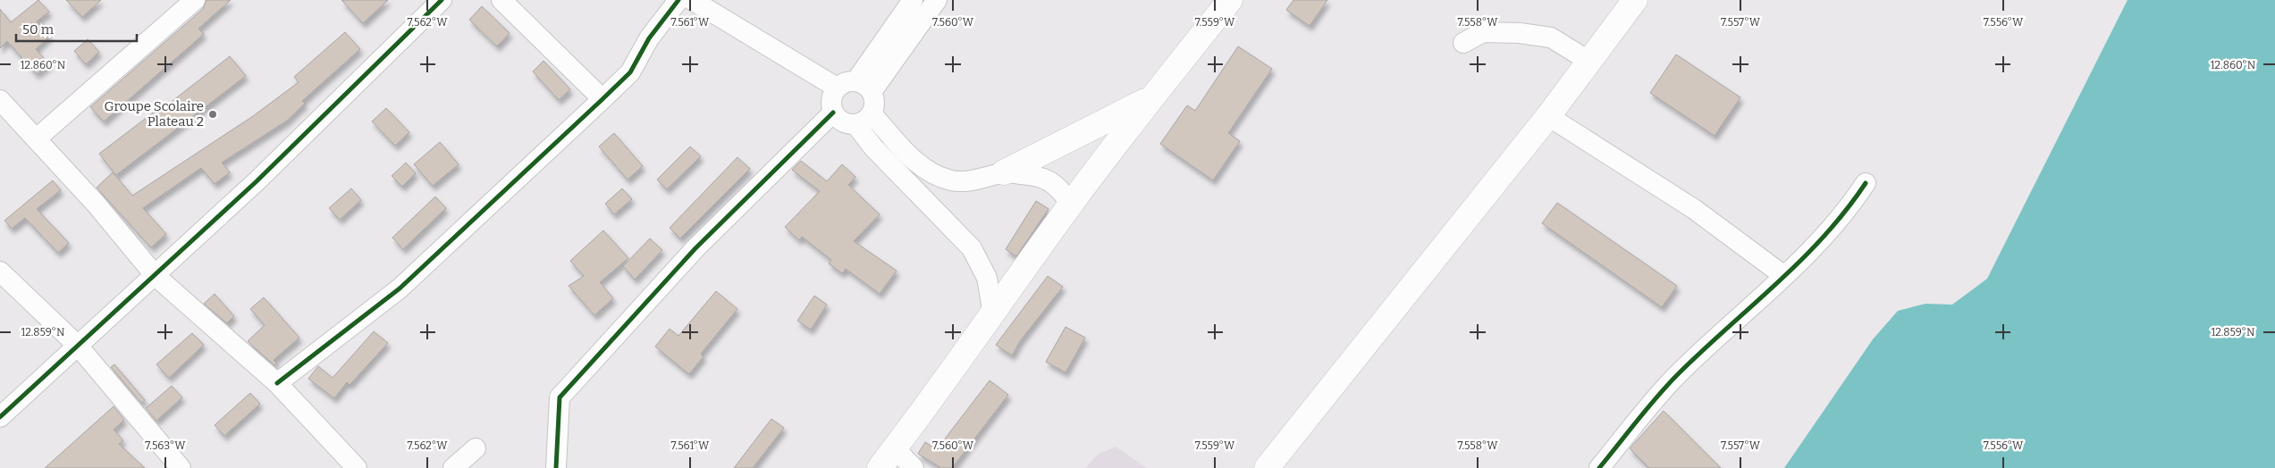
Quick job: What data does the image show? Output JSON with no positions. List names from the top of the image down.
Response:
{
  "places": ["Groupe Scolaire Plateau 2"],
  "scale_bar": "50 m",
  "coordinates": [
    "7.562°W",
    "7.561°W",
    "7.560°W",
    "7.559°W",
    "7.558°W",
    "7.557°W",
    "7.556°W",
    "12.860°N",
    "12.859°N",
    "7.563°W"
  ]
}
